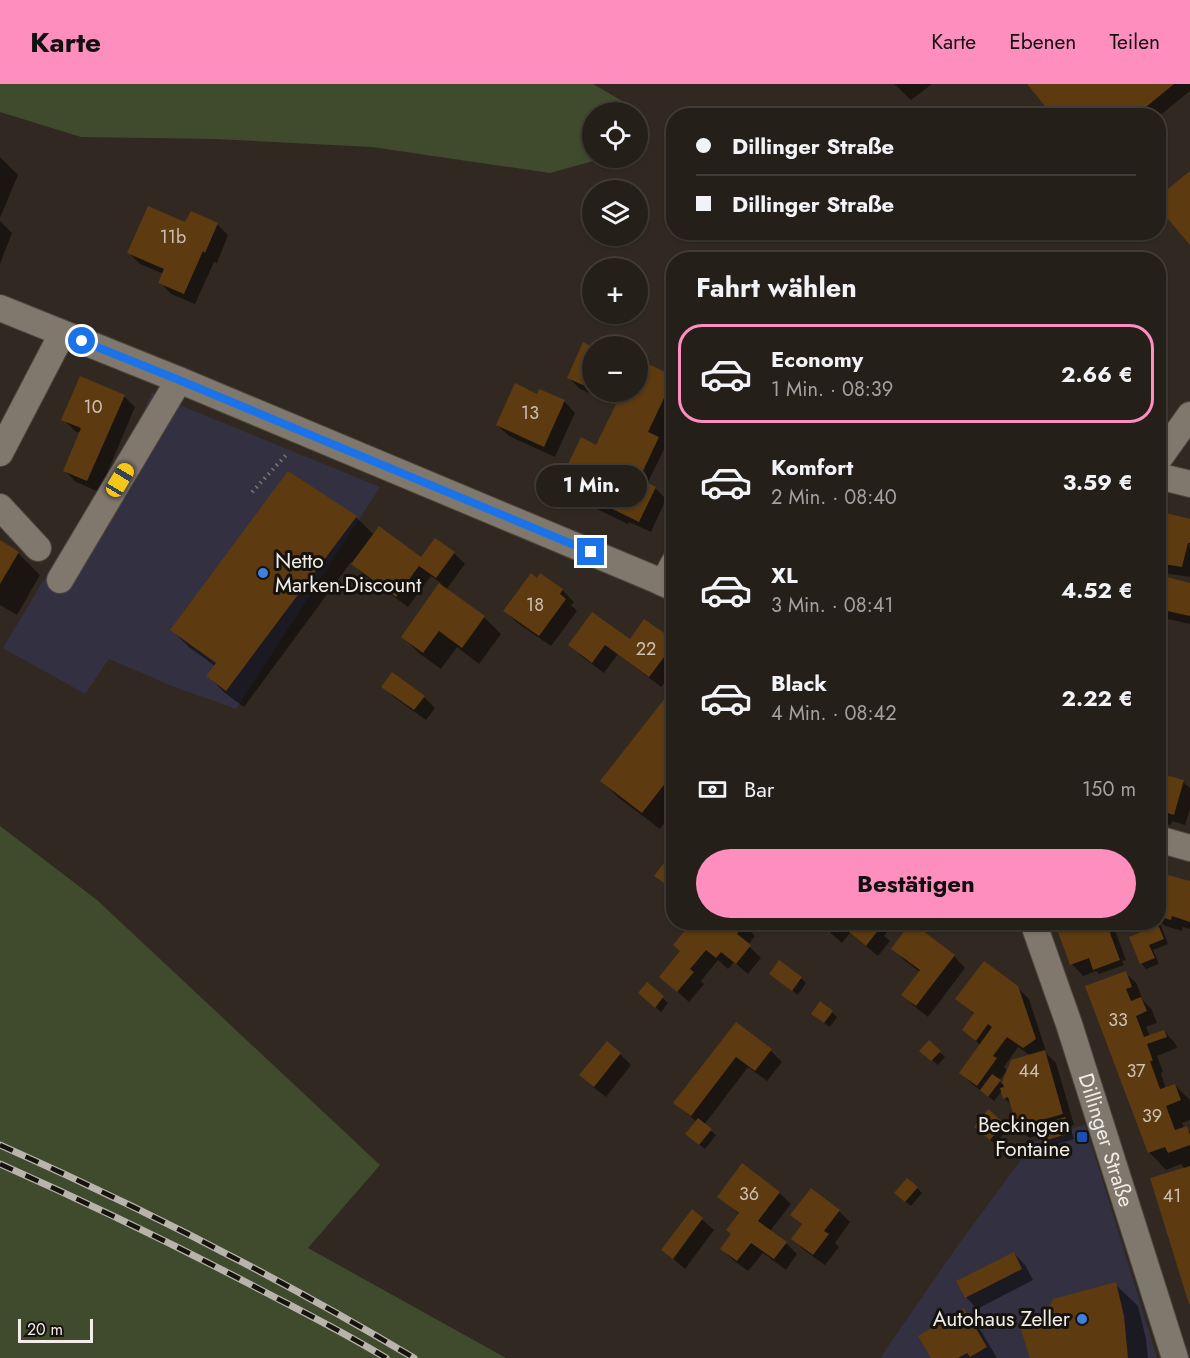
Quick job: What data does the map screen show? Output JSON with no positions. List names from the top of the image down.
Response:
{
  "streets": {
    "street": ["Dillinger Straße"]
  },
  "places": {
    "other": ["Netto Marken-Discount", "Autohaus Zeller"],
    "transit": ["Beckingen Fontaine"]
  },
  "house_numbers": [
    "11b",
    "10",
    "13",
    "18",
    "22",
    "33",
    "44",
    "37",
    "39",
    "36",
    "41"
  ],
  "scale_bar": "20 m",
  "page": {
    "header": "Karte",
    "nav": ["Karte", "Ebenen", "Teilen"],
    "map_buttons": ["+", "−"],
    "banner": ["Dillinger Straße", "Dillinger Straße"],
    "heading": "Fahrt wählen",
    "list": [
      {
        "name": "Economy",
        "note": "1 Min. · 08:39",
        "value": "2.66 €"
      },
      {
        "name": "Komfort",
        "note": "2 Min. · 08:40",
        "value": "3.59 €"
      },
      {
        "name": "XL",
        "note": "3 Min. · 08:41",
        "value": "4.52 €"
      },
      {
        "name": "Black",
        "note": "4 Min. · 08:42",
        "value": "2.22 €"
      }
    ],
    "bubble": "1 Min.",
    "pay": ["Bar", "150 m"],
    "buttons": "Bestätigen",
    "scale": "20 m"
  }
}
